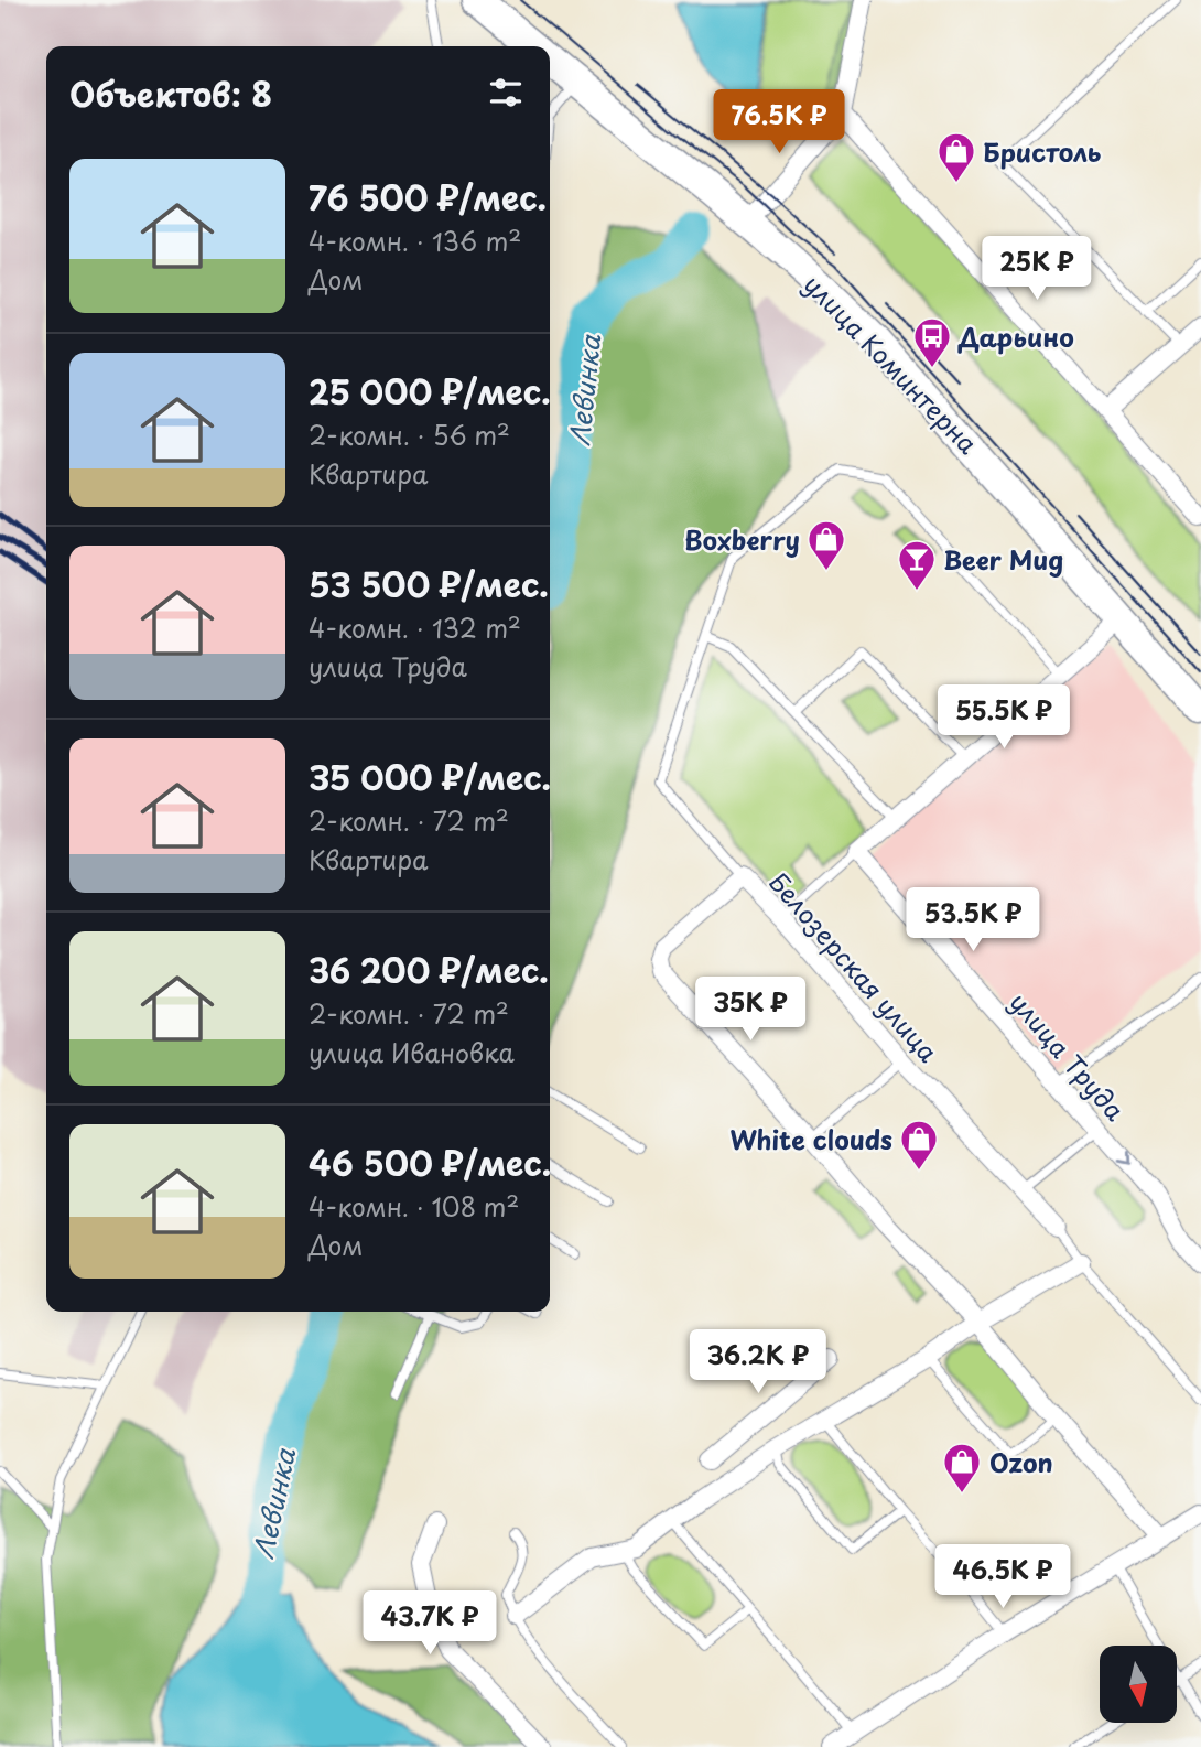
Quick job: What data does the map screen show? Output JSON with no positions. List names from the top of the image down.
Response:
{
  "streets": {
    "main road": ["улица Коминтерна"],
    "street": ["Белозерская улица", "улица Труда"]
  },
  "water": ["Левинка"],
  "places": {
    "shop": [
      "Бристоль",
      "Boxberry",
      "White clouds",
      "Ozon"
    ],
    "bus stop": ["Дарьино"],
    "bar": ["Beer Mug"]
  },
  "north": "bottom",
  "page": {
    "heading": "Объектов: 8",
    "price": [
      "76.5K ₽",
      "25K ₽",
      "55.5K ₽",
      "53.5K ₽",
      "35K ₽",
      "36.2K ₽",
      "46.5K ₽",
      "43.7K ₽"
    ],
    "list": [
      {
        "name": "76 500 ₽/мес.",
        "note": "4-комн. · 136 m² · Дом"
      },
      {
        "name": "25 000 ₽/мес.",
        "note": "2-комн. · 56 m² · Квартира"
      },
      {
        "name": "53 500 ₽/мес.",
        "note": "4-комн. · 132 m² · улица Труда"
      },
      {
        "name": "35 000 ₽/мес.",
        "note": "2-комн. · 72 m² · Квартира"
      },
      {
        "name": "36 200 ₽/мес.",
        "note": "2-комн. · 72 m² · улица Ивановка"
      },
      {
        "name": "46 500 ₽/мес.",
        "note": "4-комн. · 108 m² · Дом"
      }
    ]
  }
}
